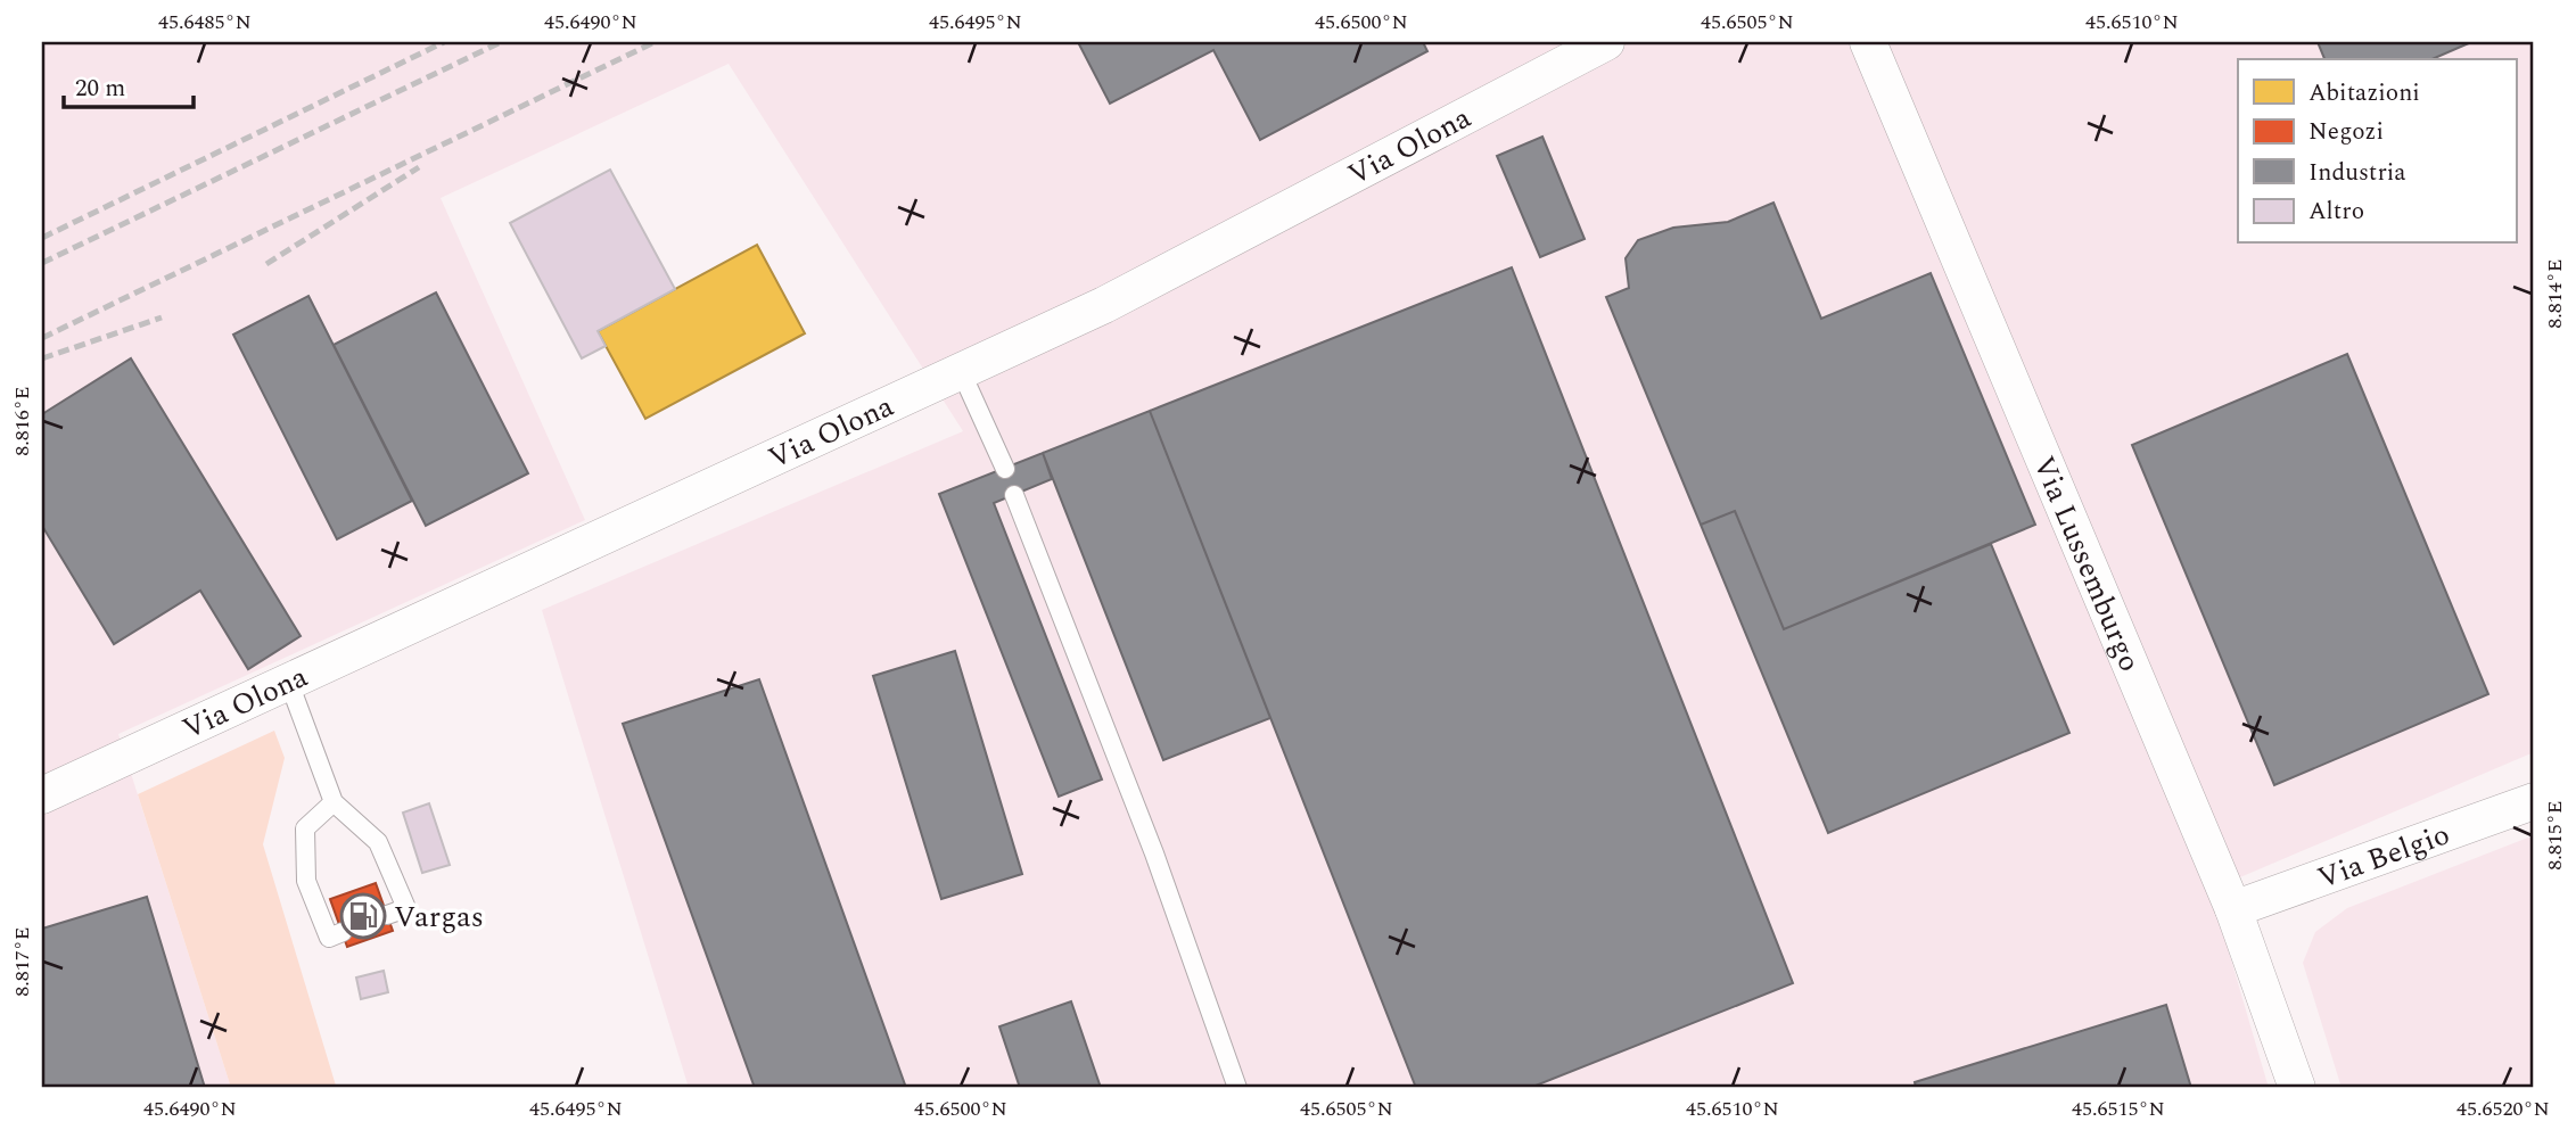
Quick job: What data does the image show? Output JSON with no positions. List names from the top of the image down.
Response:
{
  "streets": {
    "street": ["Via Olona", "Via Lussemburgo", "Via Belgio"]
  },
  "crossings": [
    ["Via Lussemburgo", "Via Belgio"]
  ],
  "places": {
    "fuel station": ["Vargas"]
  },
  "legend": [
    "Abitazioni",
    "Negozi",
    "Industria",
    "Altro"
  ],
  "scale_bar": "20 m",
  "coordinates": [
    "45.6485°N",
    "45.6490°N",
    "45.6495°N",
    "45.6500°N",
    "45.6505°N",
    "45.6510°N",
    "8.814°E",
    "8.816°E",
    "8.815°E",
    "8.817°E",
    "45.6515°N",
    "45.6520°N"
  ]
}
